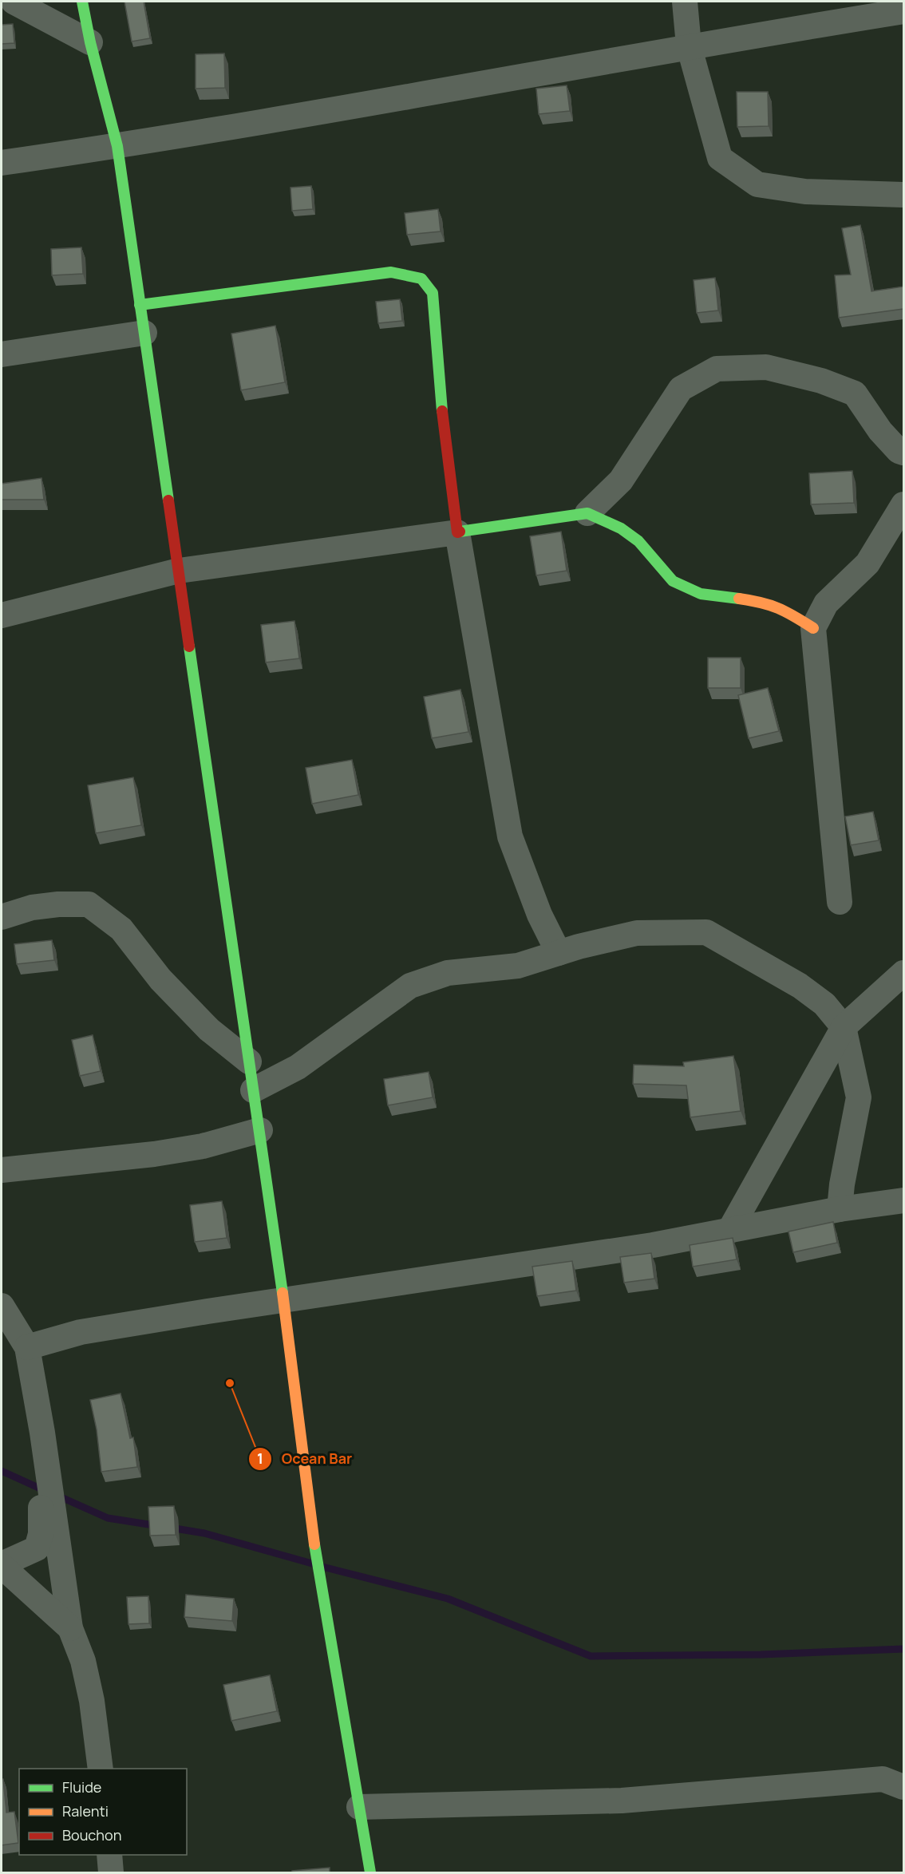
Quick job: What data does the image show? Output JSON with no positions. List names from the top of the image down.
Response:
{
  "places": ["Ocean Bar"],
  "legend": ["Fluide", "Ralenti", "Bouchon"]
}
